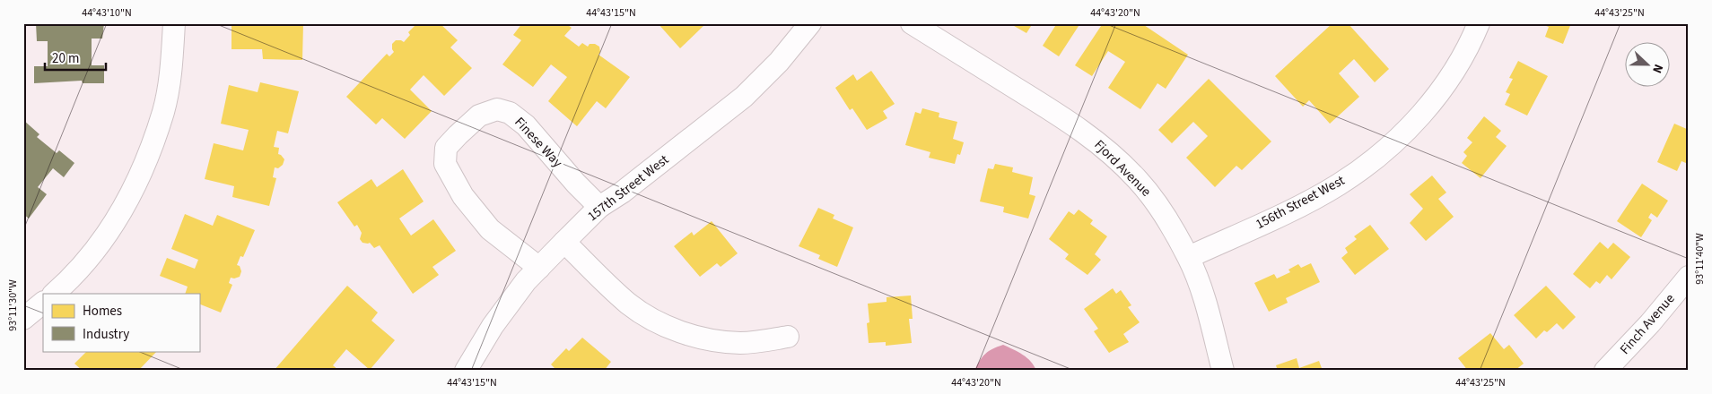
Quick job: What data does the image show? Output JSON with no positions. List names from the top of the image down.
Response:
{
  "streets": {
    "street": [
      "Finese Way",
      "Fjord Avenue",
      "157th Street West",
      "156th Street West",
      "Finch Avenue"
    ]
  },
  "crossings": [
    ["Finese Way", "157th Street West"],
    ["Fjord Avenue", "156th Street West"]
  ],
  "legend": ["Homes", "Industry"],
  "scale_bar": "20 m",
  "north": "right",
  "coordinates": [
    "44°43'10\"N",
    "44°43'15\"N",
    "44°43'20\"N",
    "44°43'25\"N",
    "93°11'40\"W",
    "93°11'30\"W"
  ]
}
